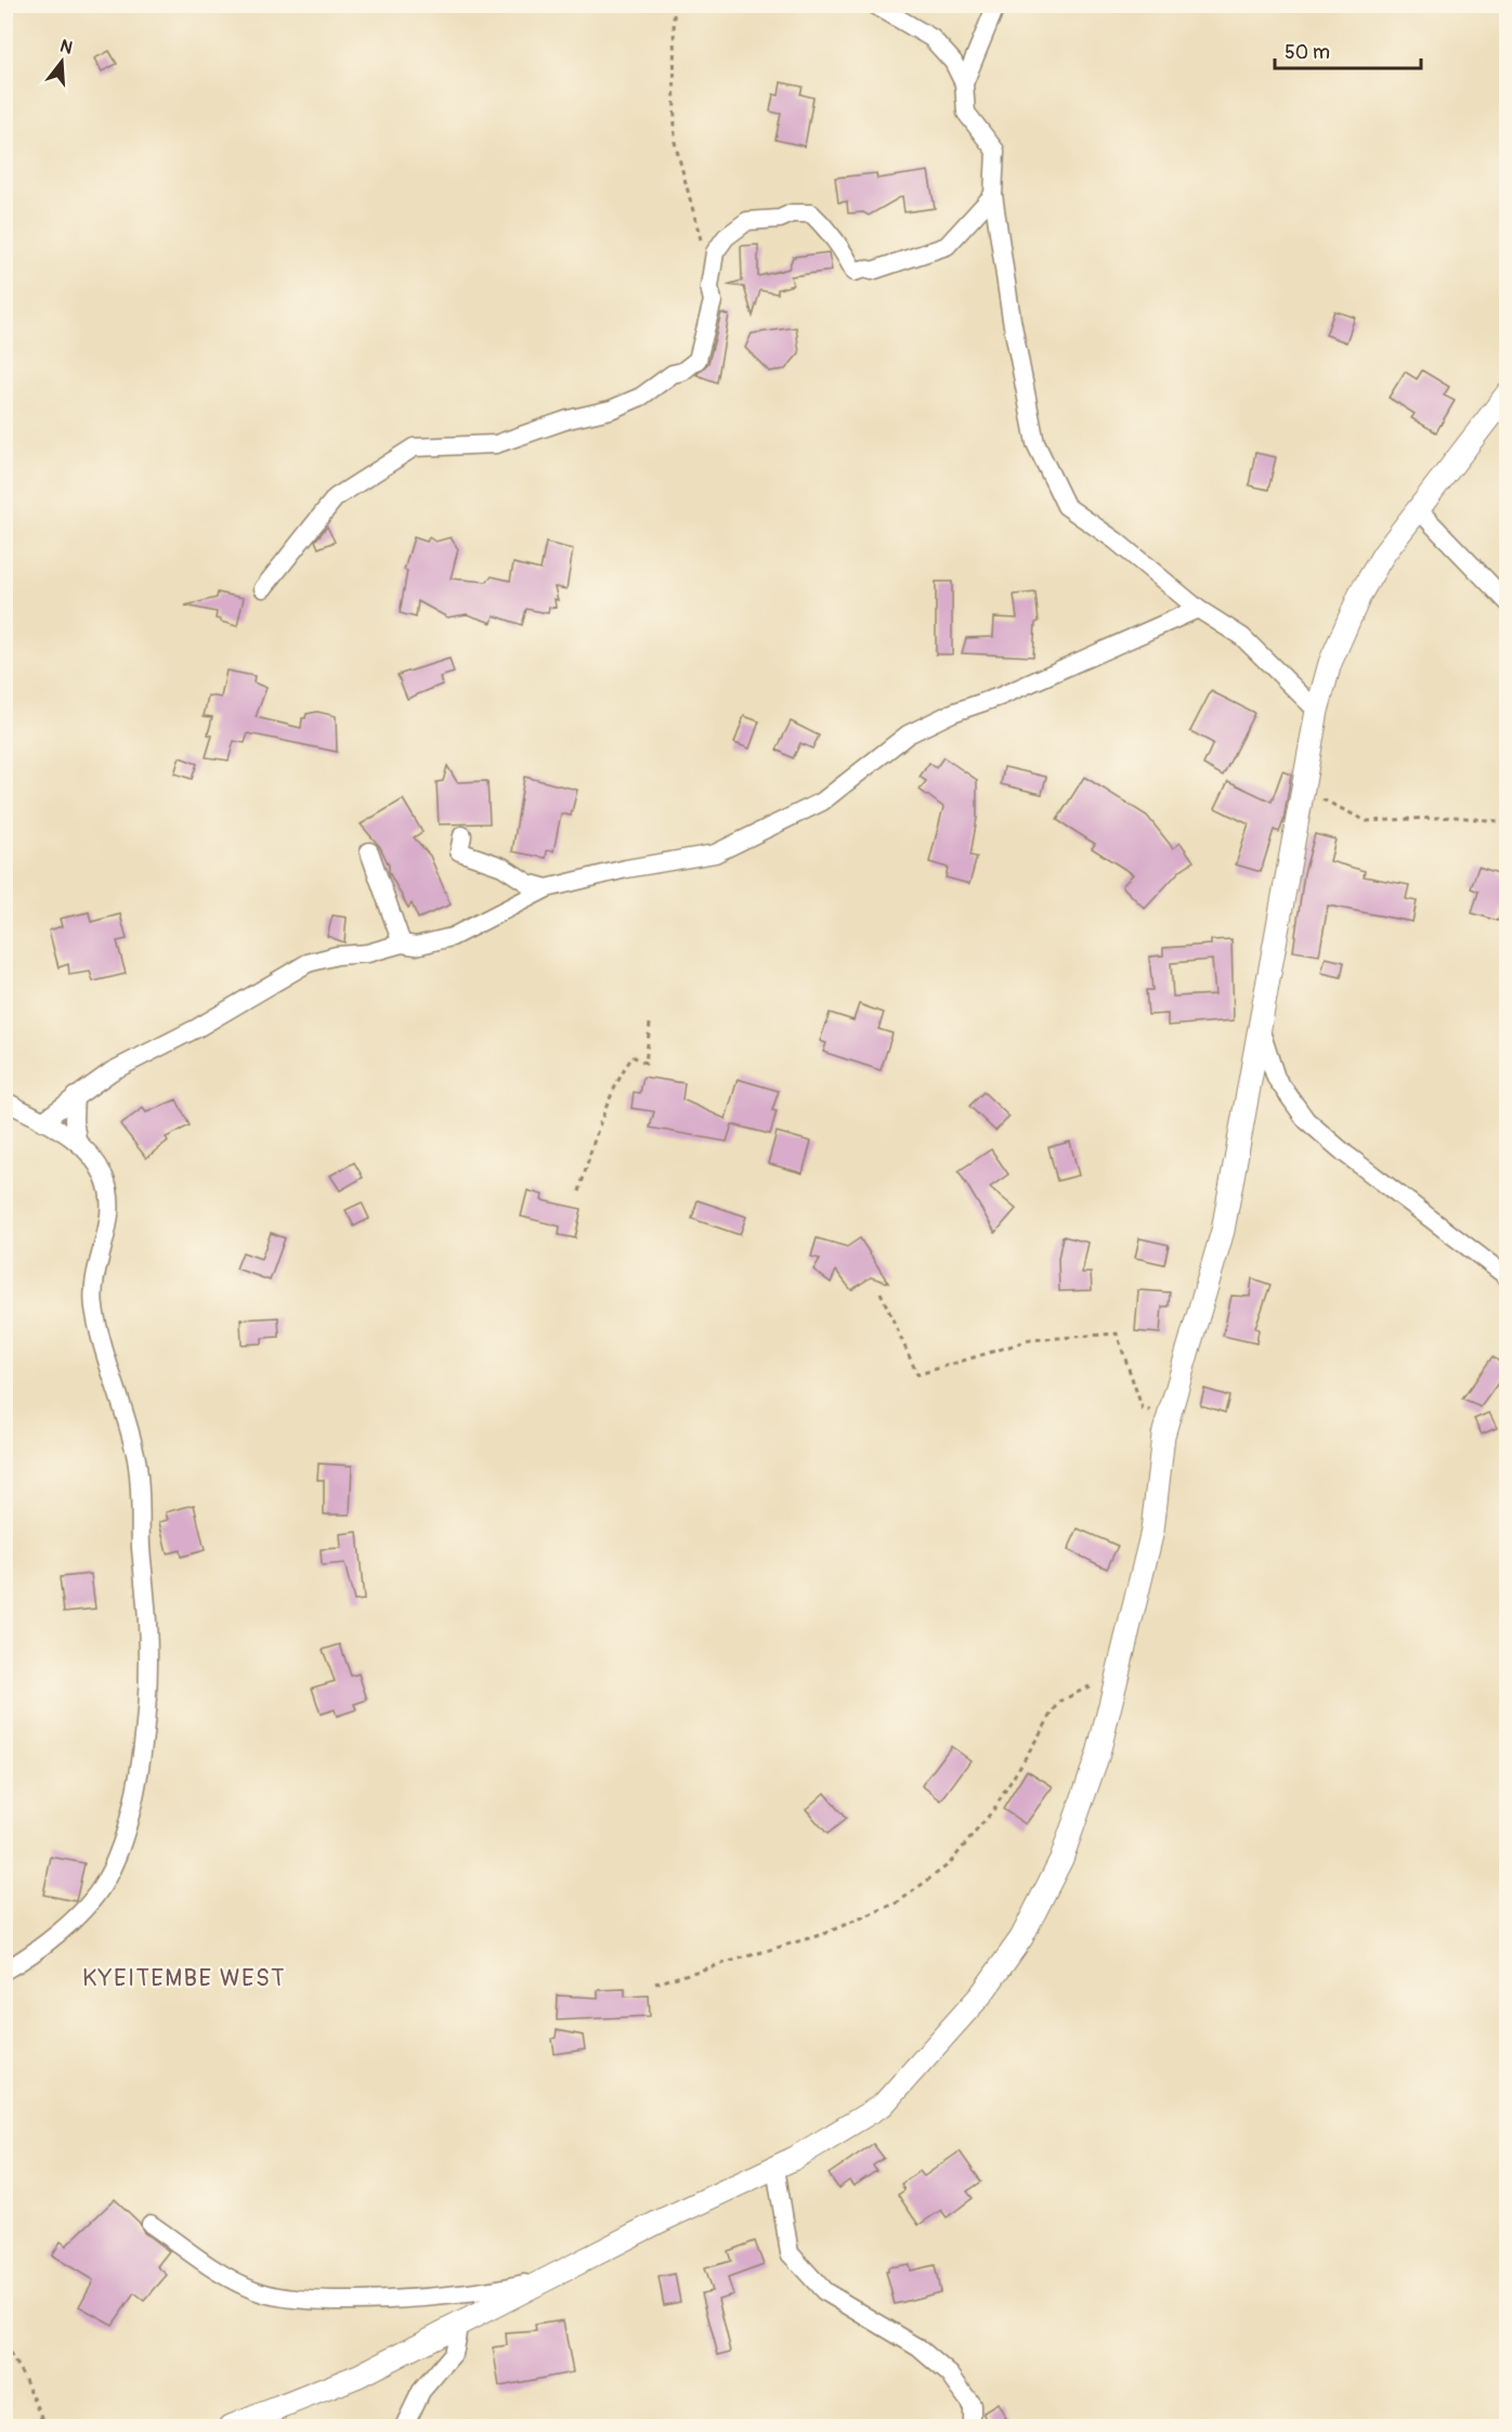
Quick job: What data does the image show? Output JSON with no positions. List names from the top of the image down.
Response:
{
  "districts": ["KYEITEMBE WEST"],
  "scale_bar": "50 m",
  "north": "top"
}
